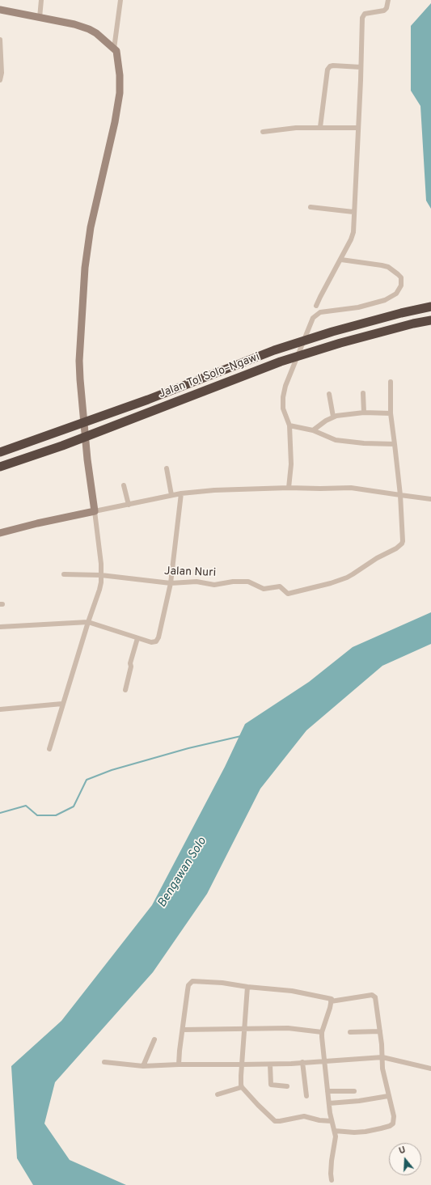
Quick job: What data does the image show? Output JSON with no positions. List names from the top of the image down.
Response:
{
  "streets": {
    "highway": ["Jalan Tol Solo–Ngawi"],
    "street": ["Jalan Nuri"]
  },
  "water": ["Bengawan Solo"],
  "north": "top"
}
